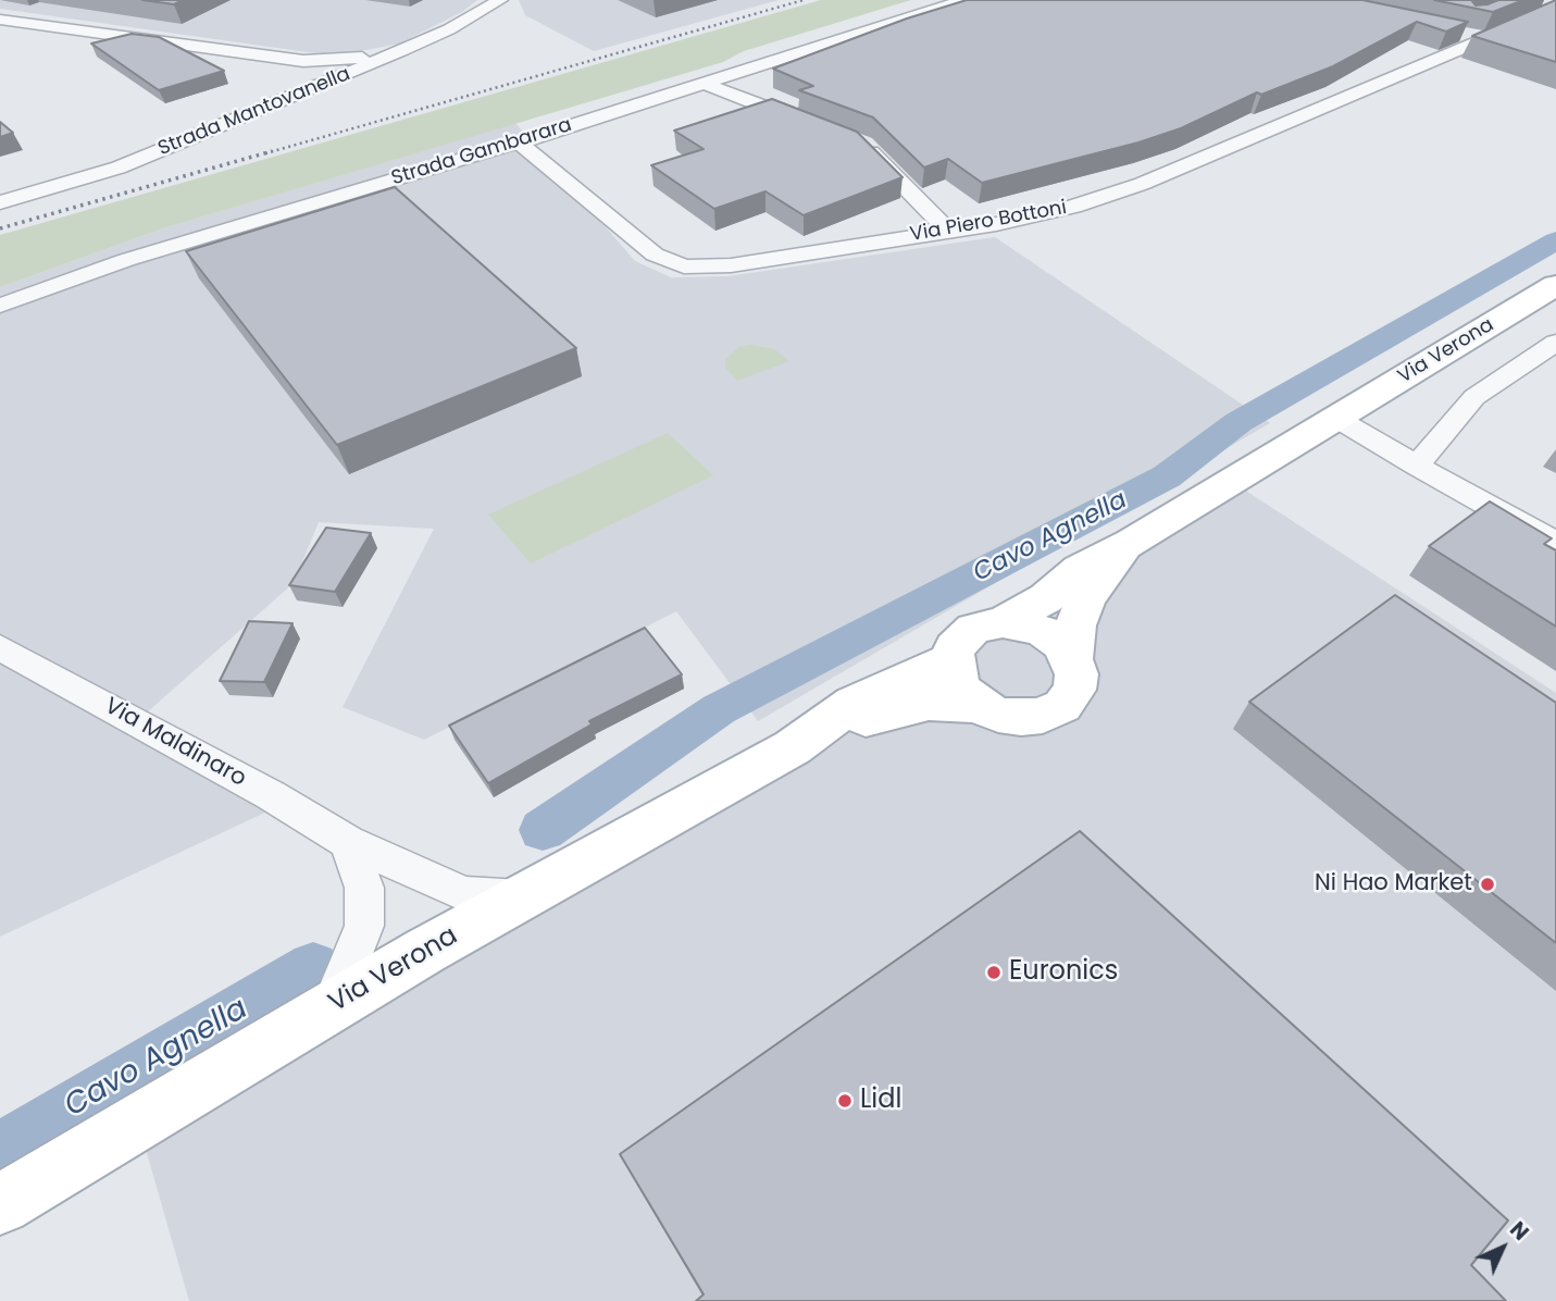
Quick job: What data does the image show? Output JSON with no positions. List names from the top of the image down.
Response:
{
  "streets": {
    "main road": ["Via Verona"],
    "street": [
      "Strada Mantovanella",
      "Strada Gambarara",
      "Via Piero Bottoni",
      "Via Maldinaro"
    ]
  },
  "crossings": [
    ["Strada Gambarara", "Via Piero Bottoni"],
    ["Via Verona", "Via Maldinaro"]
  ],
  "water": ["Cavo Agnella"],
  "places": ["Ni Hao Market", "Euronics", "Lidl"],
  "north": "top right"
}
